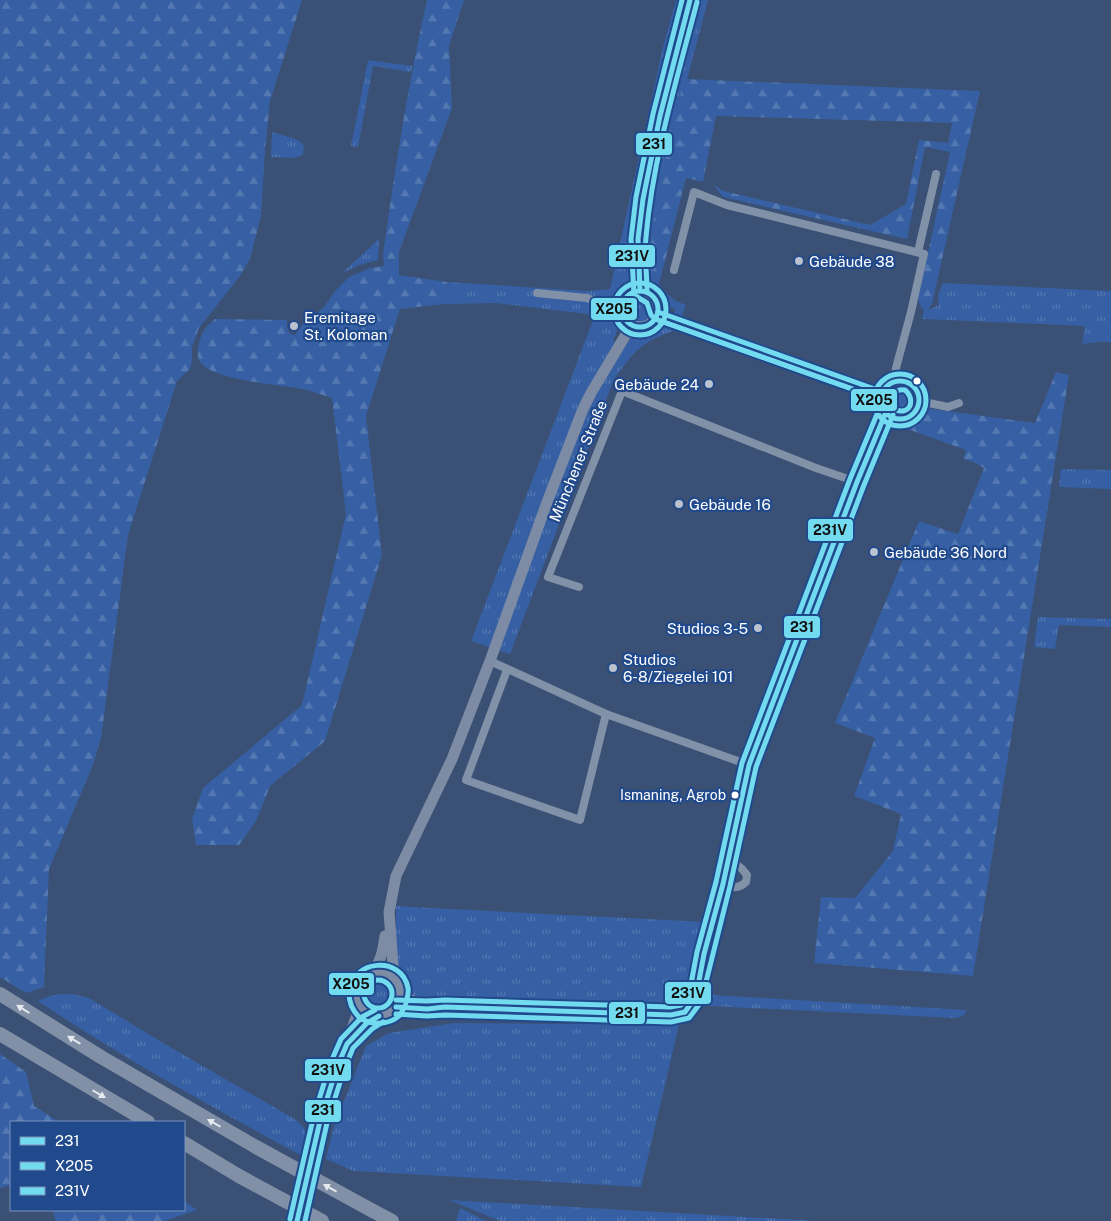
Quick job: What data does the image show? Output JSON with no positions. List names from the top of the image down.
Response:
{
  "streets": {
    "main road": ["Münchener Straße"]
  },
  "places": [
    "Gebäude 38",
    "Eremitage St. Koloman",
    "Gebäude 24",
    "Gebäude 16",
    "Gebäude 36 Nord",
    "Studios 3-5",
    "Studios 6-8/Ziegelei 101",
    "Ismaning, Agrob"
  ],
  "lines": ["transit line 231", "transit line 231V", "transit line X205"],
  "legend": ["231", "X205", "231V"]
}
